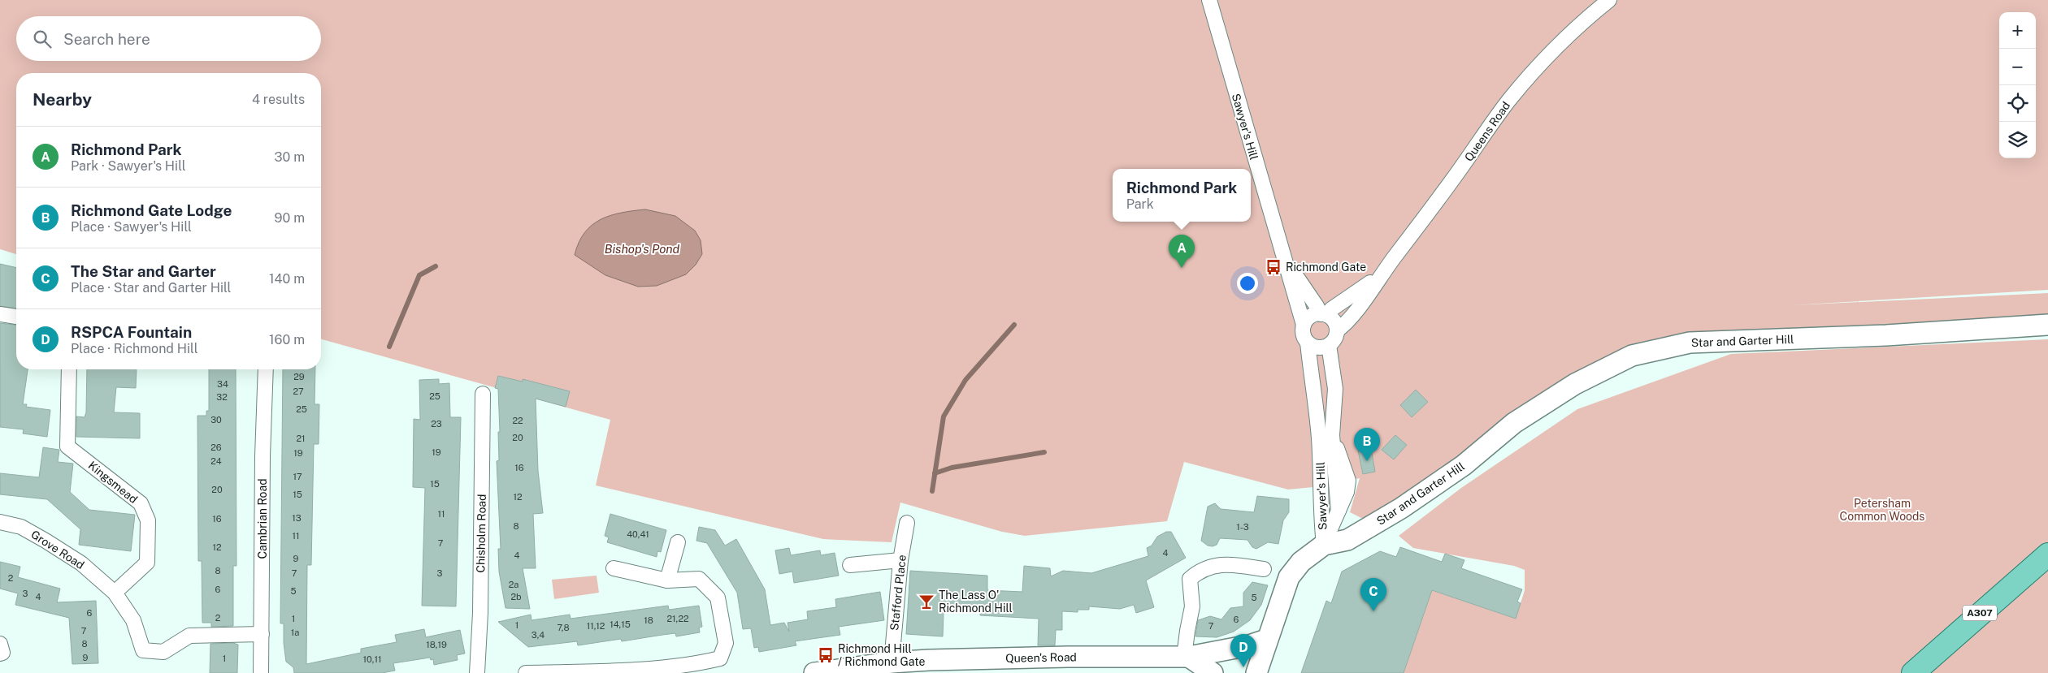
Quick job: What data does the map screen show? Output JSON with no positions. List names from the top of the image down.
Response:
{
  "streets": {
    "main road": ["Star and Garter Hill", "A307", "Queen's Road"],
    "street": [
      "Sawyer's Hill",
      "Queens Road",
      "Kingsmead",
      "Cambrian Road",
      "Chisholm Road",
      "Grove Road",
      "Stafford Place"
    ]
  },
  "crossings": [
    ["Sawyer's Hill", "Queens Road"],
    ["Sawyer's Hill", "Star and Garter Hill"],
    ["Kingsmead", "Grove Road"],
    ["Cambrian Road", "Grove Road"],
    ["Stafford Place", "Queen's Road"]
  ],
  "water": ["Bishop's Pond"],
  "parks": ["Petersham Common Woods"],
  "places": {
    "bus stop": ["Richmond Gate", "Richmond Hill / Richmond Gate"],
    "bar": ["The Lass O' Richmond Hill"]
  },
  "house_numbers": [
    "29",
    "34",
    "27",
    "25",
    "32",
    "25",
    "30",
    "22",
    "23",
    "20",
    "21",
    "26",
    "19",
    "19",
    "24",
    "16",
    "17",
    "15",
    "20",
    "15",
    "12",
    "11",
    "13",
    "16",
    "8",
    "1-3",
    "40,41",
    "11",
    "7",
    "12",
    "4",
    "4",
    "9",
    "8",
    "7",
    "3",
    "2",
    "2a",
    "6",
    "5",
    "3",
    "4",
    "2b",
    "5",
    "6",
    "2",
    "1",
    "21,22",
    "6",
    "18",
    "14,15",
    "1",
    "11,12",
    "7",
    "7,8",
    "7",
    "1a",
    "3,4",
    "8",
    "18,19",
    "9",
    "1",
    "10,11"
  ],
  "page": {
    "map_buttons": ["+", "−"],
    "search": "Search here",
    "heading": ["Nearby", "4 results"],
    "list": [
      {
        "mark": "A",
        "name": "Richmond Park",
        "note": "Park · Sawyer's Hill",
        "value": "30 m"
      },
      {
        "mark": "B",
        "name": "Richmond Gate Lodge",
        "note": "Place · Sawyer's Hill",
        "value": "90 m"
      },
      {
        "mark": "C",
        "name": "The Star and Garter",
        "note": "Place · Star and Garter Hill",
        "value": "140 m"
      },
      {
        "mark": "D",
        "name": "RSPCA Fountain",
        "note": "Place · Richmond Hill",
        "value": "160 m"
      }
    ],
    "popup": ["Richmond Park", "Park"],
    "pins": [
      "A",
      "B",
      "C",
      "D"
    ]
  }
}
